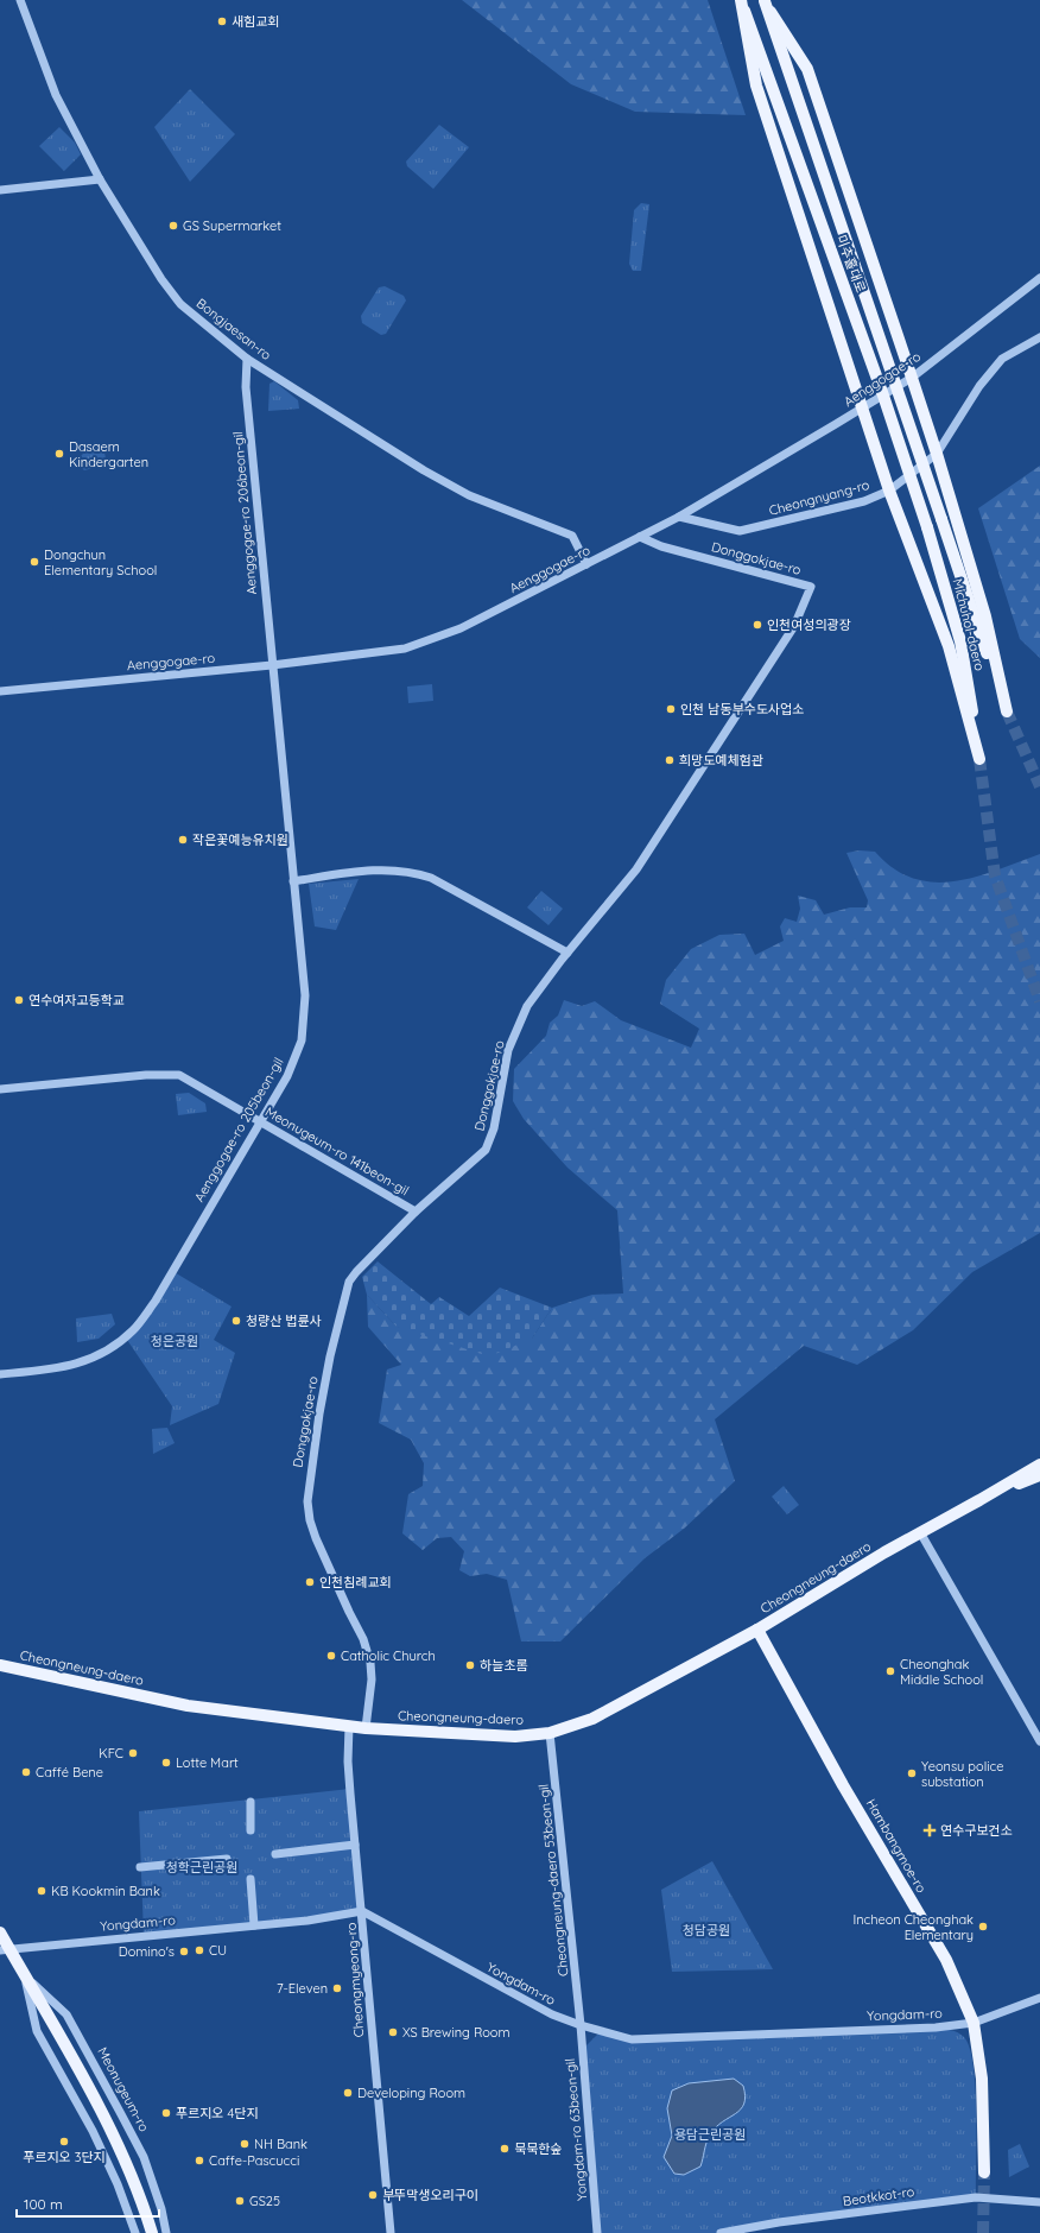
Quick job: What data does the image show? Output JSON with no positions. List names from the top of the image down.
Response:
{
  "streets": {
    "main road": [
      "미추홀대로",
      "Michuhol-daero",
      "Cheongneung-daero",
      "Hambangmoe-ro",
      "Meonugeum-ro"
    ],
    "street": [
      "Bongjaesan-ro",
      "Aenggogae-ro",
      "Cheongnyang-ro",
      "Aenggogae-ro 206beon-gil",
      "Donggokjae-ro",
      "Aenggogae-ro 205beon-gil",
      "Meonugeum-ro 141beon-gil",
      "Cheongneung-daero 53beon-gil",
      "Yongdam-ro",
      "Cheongmyeong-ro",
      "Yongdam-ro 63beon-gil",
      "Beotkkot-ro"
    ]
  },
  "crossings": [
    ["미추홀대로", "Michuhol-daero"],
    ["Bongjaesan-ro", "Aenggogae-ro"],
    ["Bongjaesan-ro", "Aenggogae-ro 206beon-gil"],
    ["Aenggogae-ro", "Cheongnyang-ro"],
    ["Aenggogae-ro", "Aenggogae-ro 206beon-gil"],
    ["Aenggogae-ro", "Donggokjae-ro"],
    ["Aenggogae-ro", "Aenggogae-ro 205beon-gil"],
    ["Cheongnyang-ro", "Michuhol-daero"],
    ["Aenggogae-ro 206beon-gil", "Aenggogae-ro 205beon-gil"],
    ["Donggokjae-ro", "Meonugeum-ro 141beon-gil"],
    ["Donggokjae-ro", "Cheongneung-daero"],
    ["Aenggogae-ro 205beon-gil", "Meonugeum-ro 141beon-gil"],
    ["Cheongneung-daero", "Hambangmoe-ro"],
    ["Cheongneung-daero", "Cheongneung-daero 53beon-gil"],
    ["Cheongneung-daero", "Cheongmyeong-ro"],
    ["Hambangmoe-ro", "Yongdam-ro"],
    ["Cheongneung-daero 53beon-gil", "Yongdam-ro"],
    ["Cheongneung-daero 53beon-gil", "Yongdam-ro 63beon-gil"],
    ["Yongdam-ro", "Cheongmyeong-ro"],
    ["Yongdam-ro", "Meonugeum-ro"],
    ["Yongdam-ro", "Yongdam-ro 63beon-gil"]
  ],
  "parks": [
    "청은공원",
    "청학근린공원",
    "청담공원",
    "용담근린공원"
  ],
  "places": {
    "other": [
      "새힘교회",
      "GS Supermarket",
      "Dasaem Kindergarten",
      "Dongchun Elementary School",
      "인천여성의광장",
      "인천 남동부수도사업소",
      "희망도예체험관",
      "작은꽃예능유치원",
      "연수여자고등학교",
      "청량산 법륜사",
      "인천침례교회",
      "Catholic Church",
      "하늘초롬",
      "Cheonghak Middle School",
      "KFC",
      "Lotte Mart",
      "Caffé Bene",
      "Yeonsu police substation",
      "KB Kookmin Bank",
      "Incheon Cheonghak Elementary",
      "CU",
      "Domino's",
      "7-Eleven",
      "XS Brewing Room",
      "Developing Room",
      "푸르지오 4단지",
      "푸르지오 3단지",
      "NH Bank",
      "묵묵한숲",
      "Caffe-Pascucci",
      "부뚜막생오리구이",
      "GS25"
    ],
    "health": ["연수구보건소"]
  },
  "scale_bar": "100 m"
}
